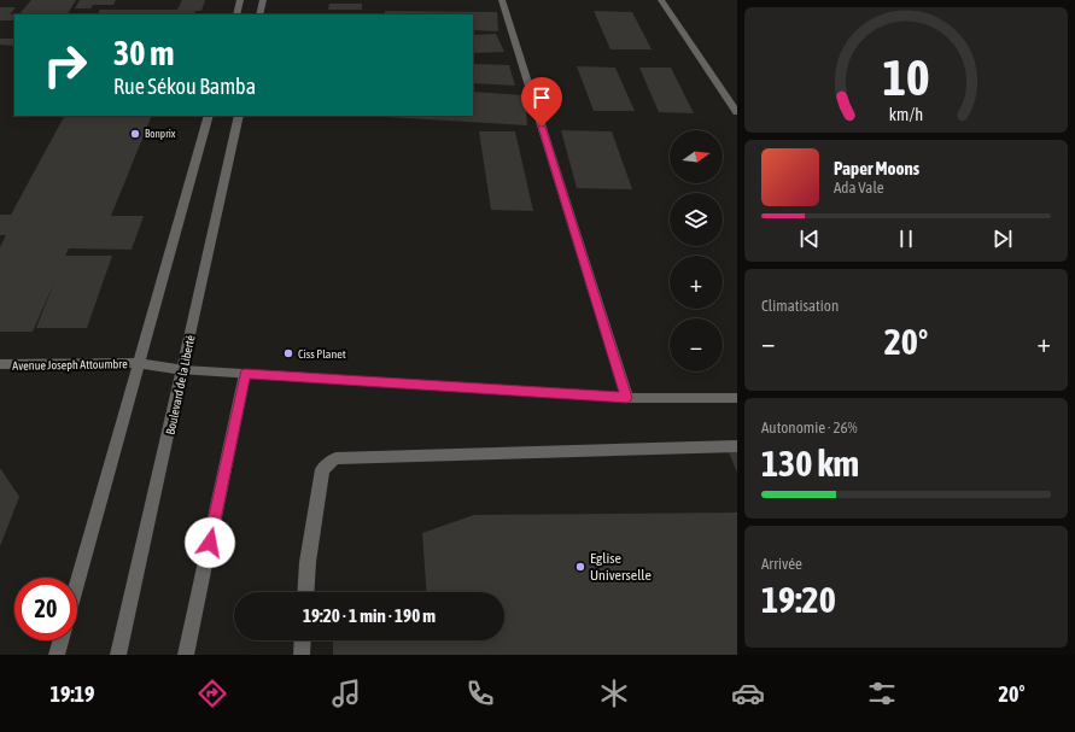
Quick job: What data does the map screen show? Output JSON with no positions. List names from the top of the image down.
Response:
{
  "streets": {
    "street": ["Avenue Joseph Attoumbre", "Boulevard de la Liberté"]
  },
  "crossings": [
    ["Avenue Joseph Attoumbre", "Boulevard de la Liberté"]
  ],
  "places": ["Bonprix", "Ciss Planet", "Eglise Universelle"],
  "north": "right",
  "page": {
    "turn": ["30 m", "Rue Sékou Bamba"],
    "map_buttons": ["+", "−"],
    "song": ["Paper Moons", "Ada Vale"],
    "tile": [
      "Climatisation",
      ["Autonomie · 26%", "130 km"],
      ["Arrivée", "19:20"]
    ],
    "heat": ["−", "20°", "+"],
    "limit": "20",
    "trip": "19:20 · 1 min · 190 m",
    "tabs": ["19:19", "20°"],
    "gauge": ["10", "km/h"]
  }
}
